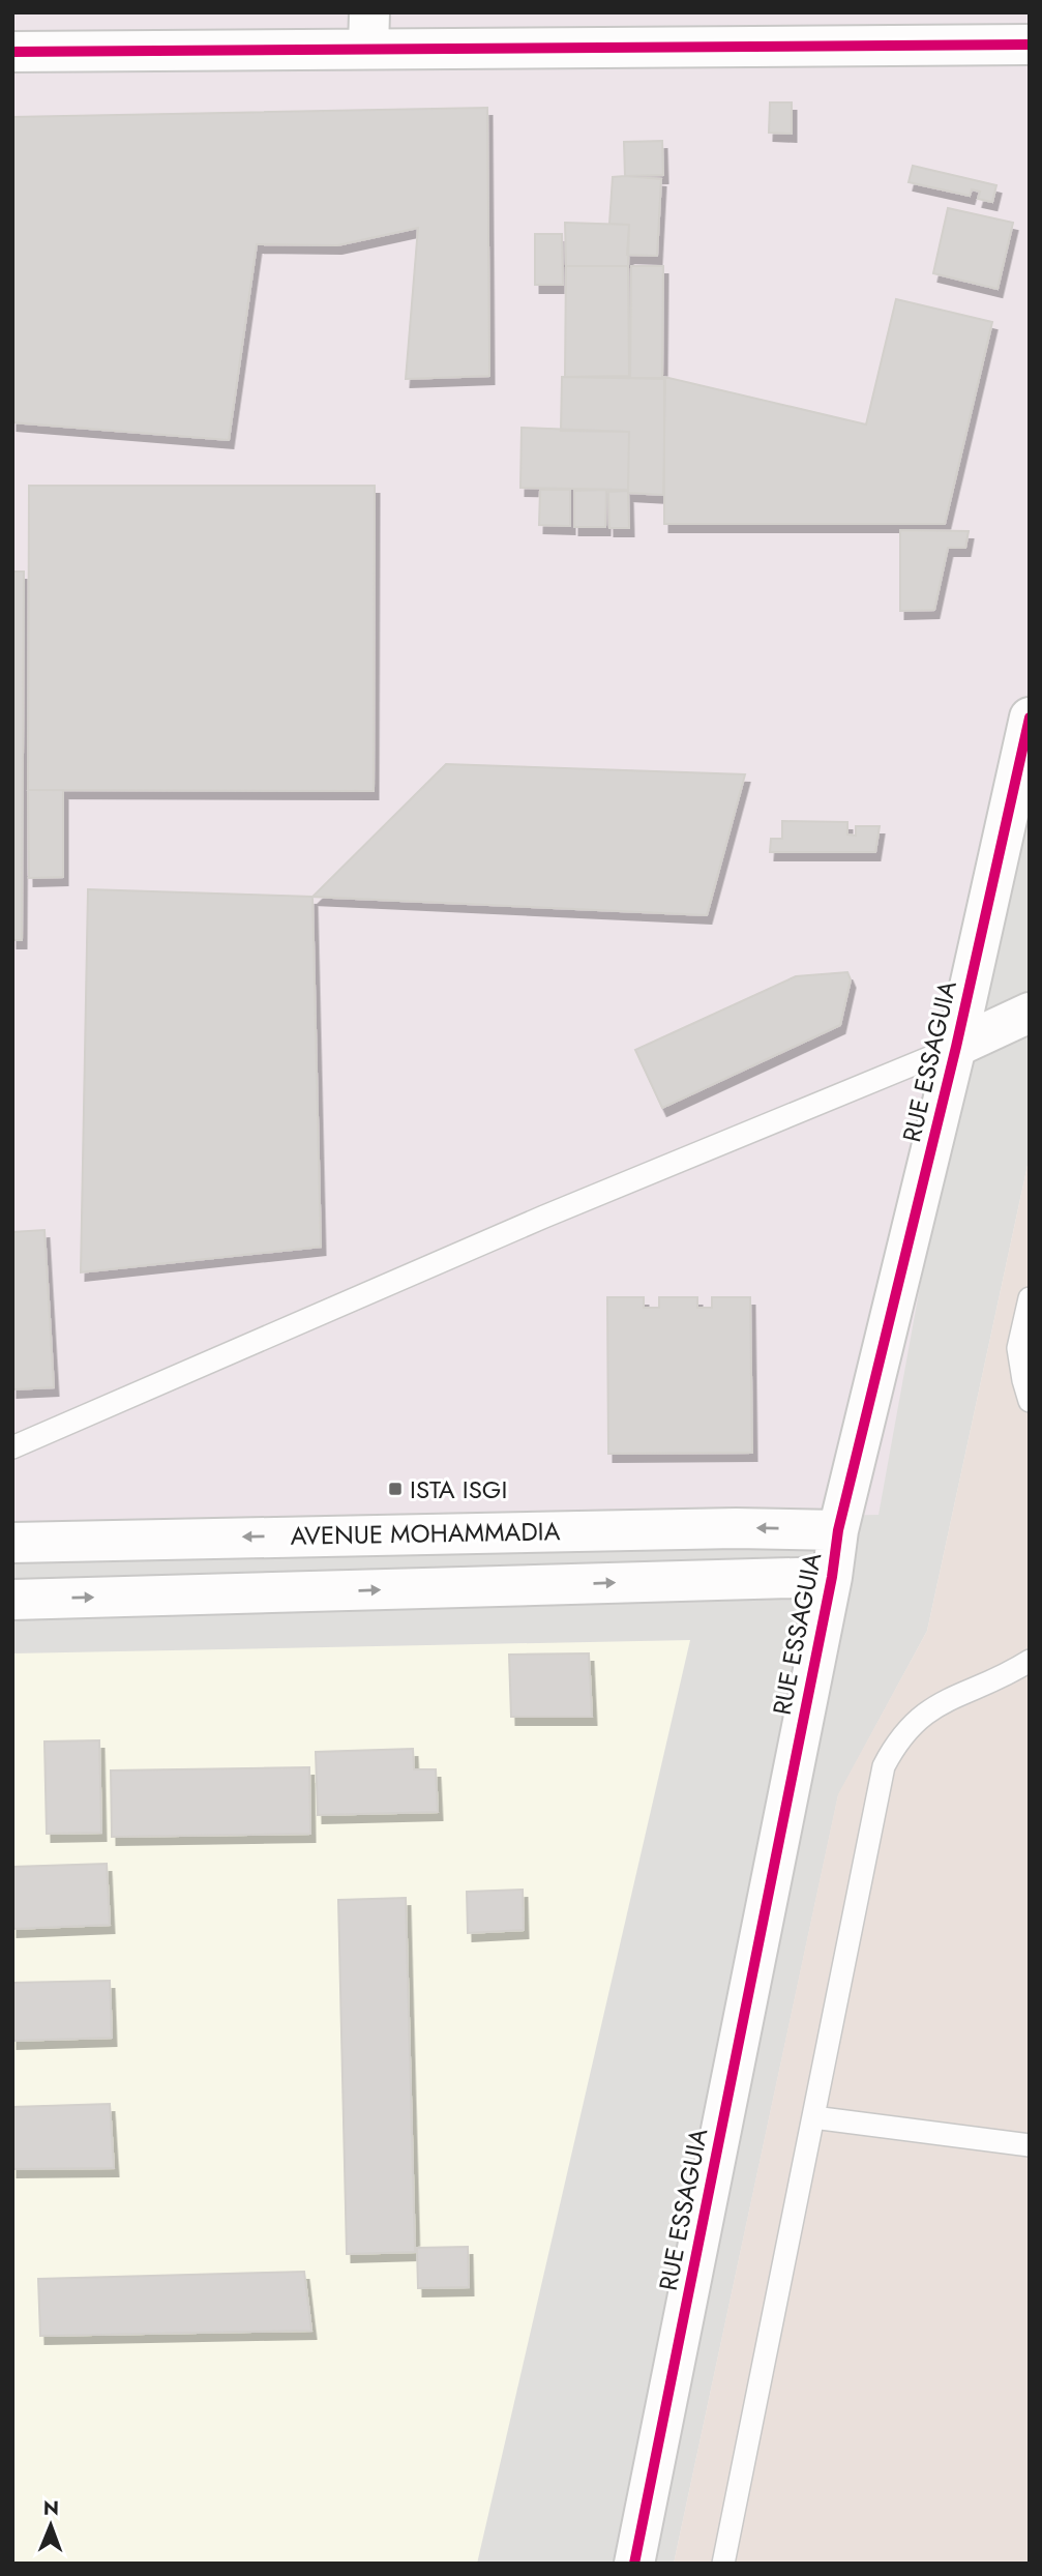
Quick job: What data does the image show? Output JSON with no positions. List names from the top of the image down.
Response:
{
  "streets": {
    "street": ["RUE ESSAGUIA", "AVENUE MOHAMMADIA"]
  },
  "crossings": [
    ["RUE ESSAGUIA", "AVENUE MOHAMMADIA"]
  ],
  "places": {
    "transit": ["ISTA ISGI"]
  },
  "north": "top"
}
